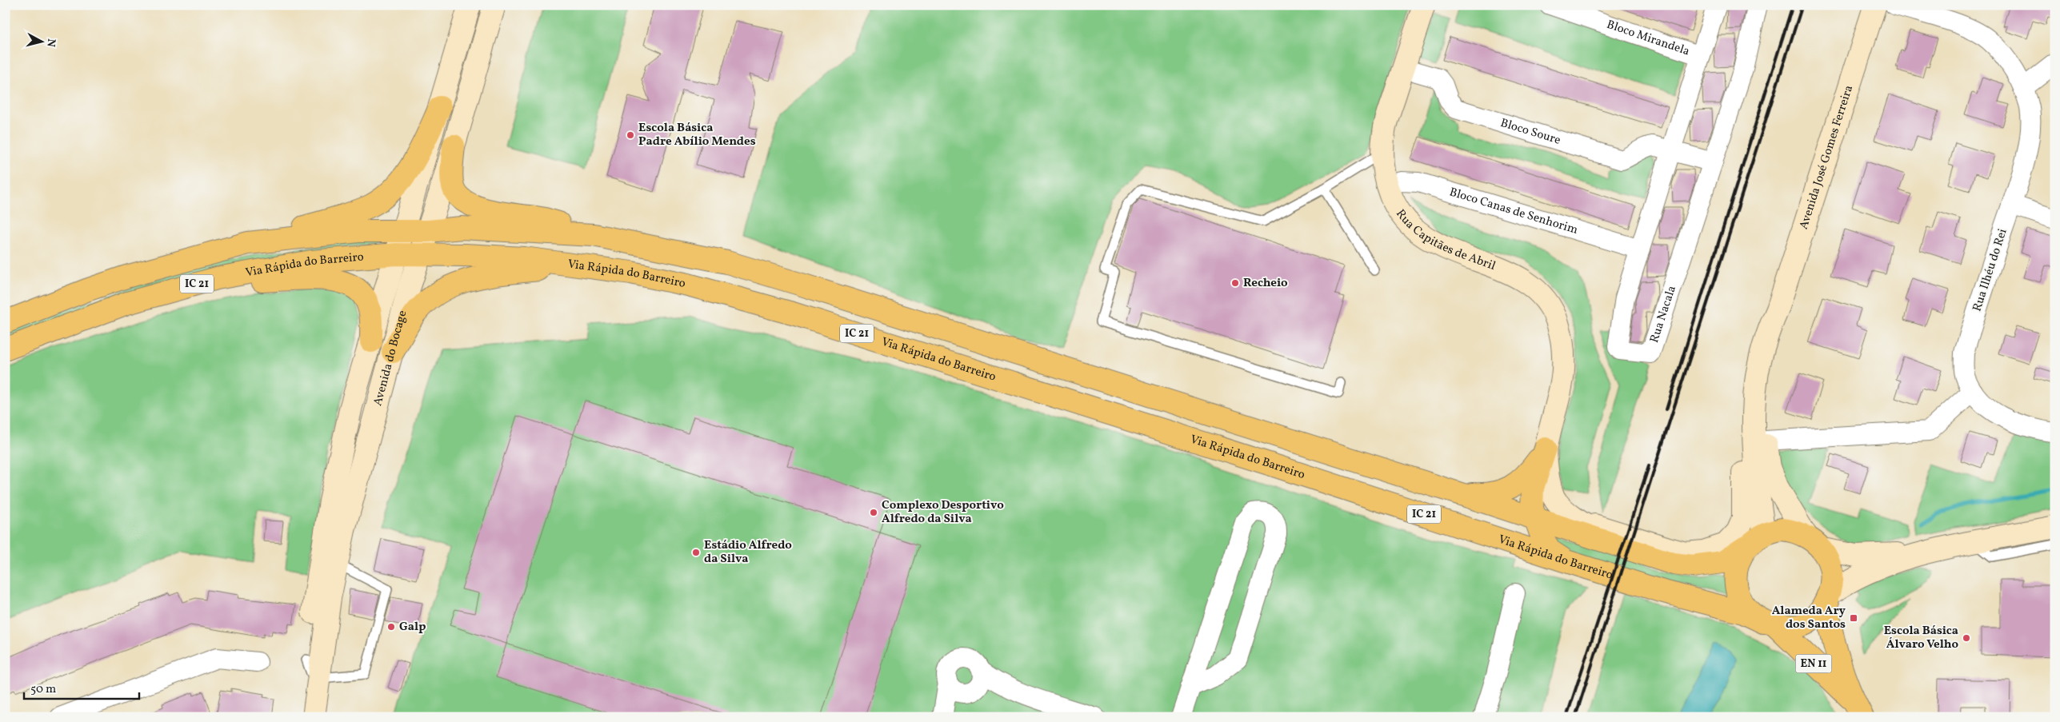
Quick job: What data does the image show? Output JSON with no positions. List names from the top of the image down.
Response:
{
  "streets": {
    "main road": ["Via Rápida do Barreiro", "IC 21", "EN 11"],
    "street": [
      "Bloco Mirandela",
      "Bloco Soure",
      "Avenida José Gomes Ferreira",
      "Bloco Canas de Senhorim",
      "Rua Capitães de Abril",
      "Rua Ilhéu do Rei",
      "Rua Nacala",
      "Avenida do Bocage"
    ]
  },
  "crossings": [
    ["Bloco Mirandela", "Rua Nacala"],
    ["Bloco Soure", "Rua Capitães de Abril"],
    ["Bloco Soure", "Rua Nacala"],
    ["Avenida José Gomes Ferreira", "Via Rápida do Barreiro"],
    ["Avenida José Gomes Ferreira", "IC 21"],
    ["Avenida José Gomes Ferreira", "EN 11"],
    ["Bloco Canas de Senhorim", "Rua Capitães de Abril"],
    ["Bloco Canas de Senhorim", "Rua Nacala"],
    ["Rua Capitães de Abril", "IC 21"],
    ["Via Rápida do Barreiro", "IC 21"],
    ["Via Rápida do Barreiro", "Avenida do Bocage"],
    ["Via Rápida do Barreiro", "EN 11"],
    ["IC 21", "Avenida do Bocage"],
    ["IC 21", "EN 11"]
  ],
  "places": {
    "other": [
      "Escola Básica Padre Abílio Mendes",
      "Recheio",
      "Complexo Desportivo Alfredo da Silva",
      "Estádio Alfredo da Silva",
      "Galp",
      "Escola Básica Álvaro Velho"
    ],
    "transit": ["Alameda Ary dos Santos"]
  },
  "scale_bar": "50 m",
  "north": "right"
}
